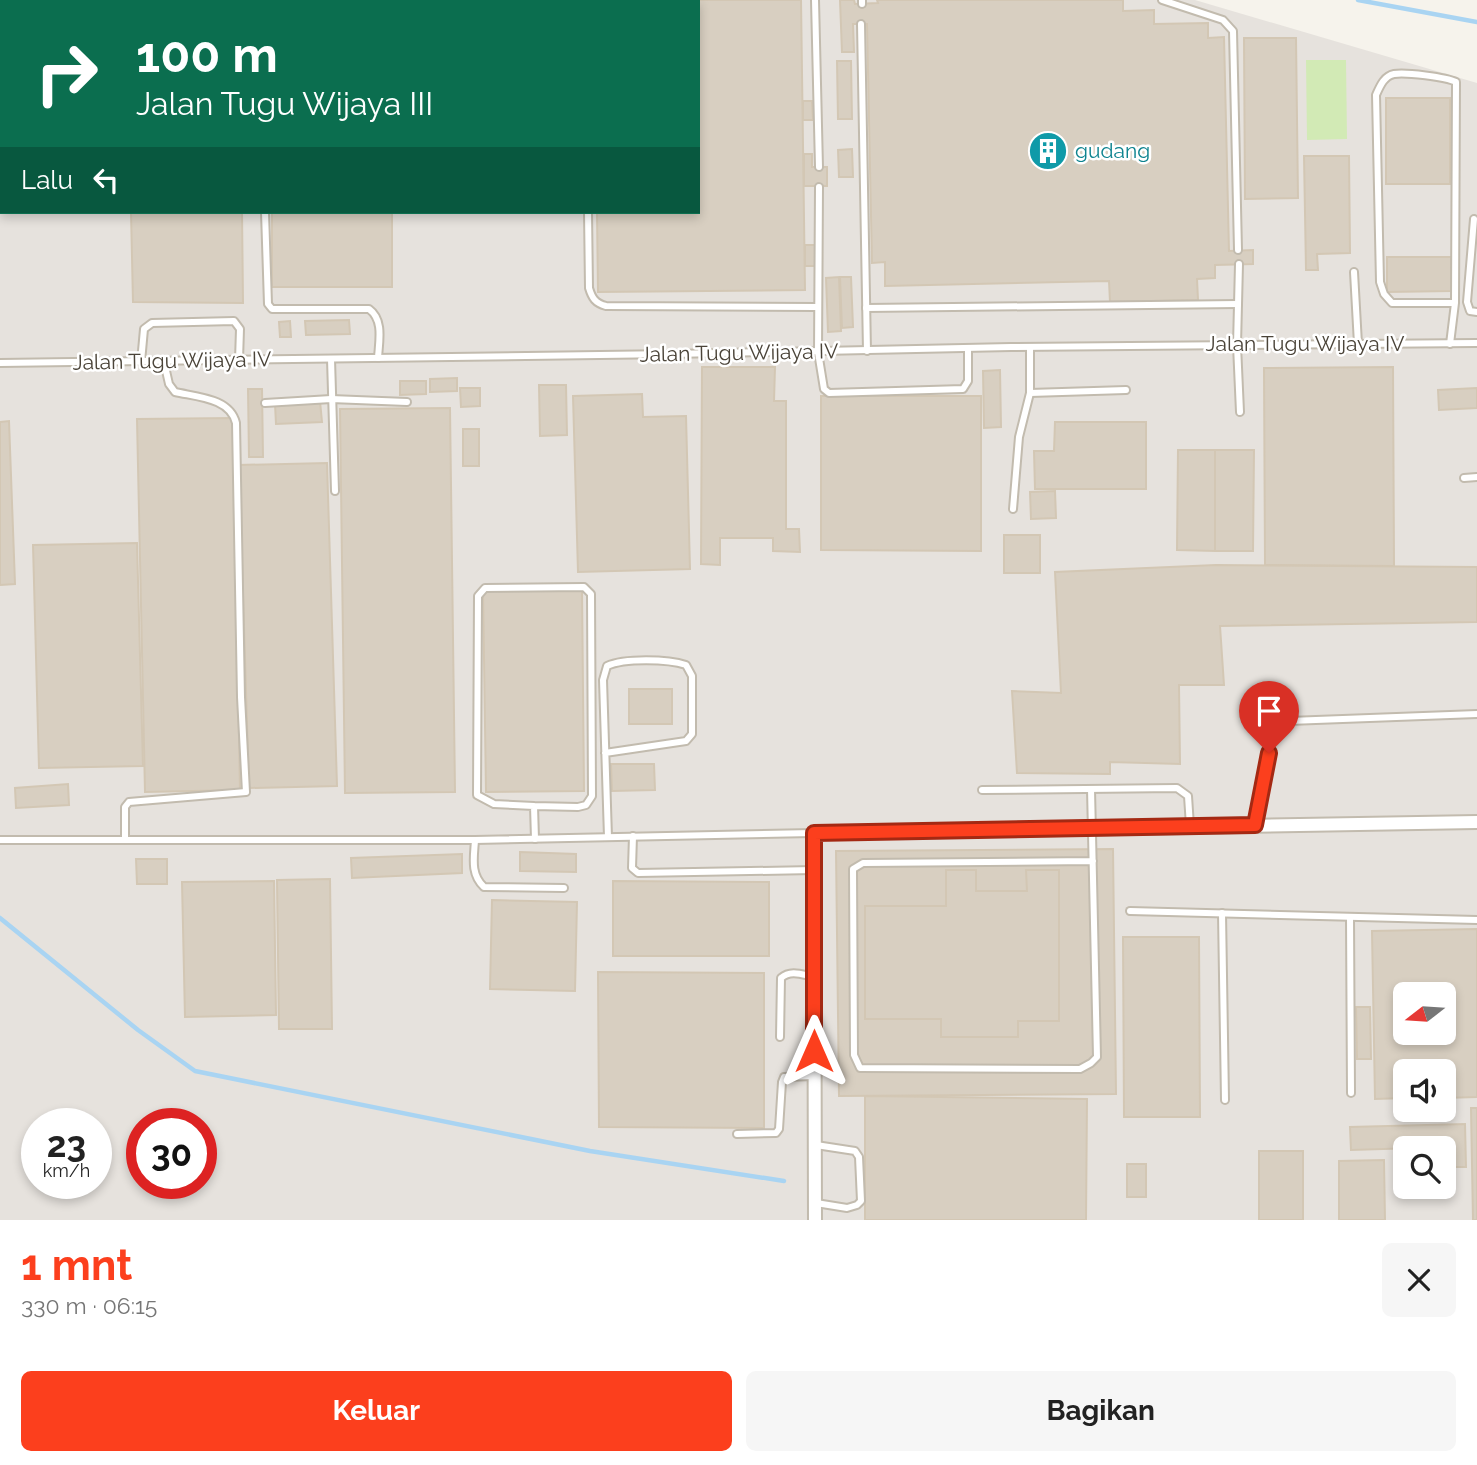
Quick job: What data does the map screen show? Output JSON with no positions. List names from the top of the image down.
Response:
{
  "streets": {
    "lane": ["Jalan Tugu Wijaya IV"]
  },
  "places": {
    "building": ["gudang"]
  },
  "north": "left",
  "page": {
    "turn": ["100 m", "Jalan Tugu Wijaya III"],
    "then": "Lalu",
    "speed": "23 km/h",
    "limit": "30",
    "heading": ["1 mnt", "330 m · 06:15"],
    "buttons": ["Keluar", "Bagikan"]
  }
}
